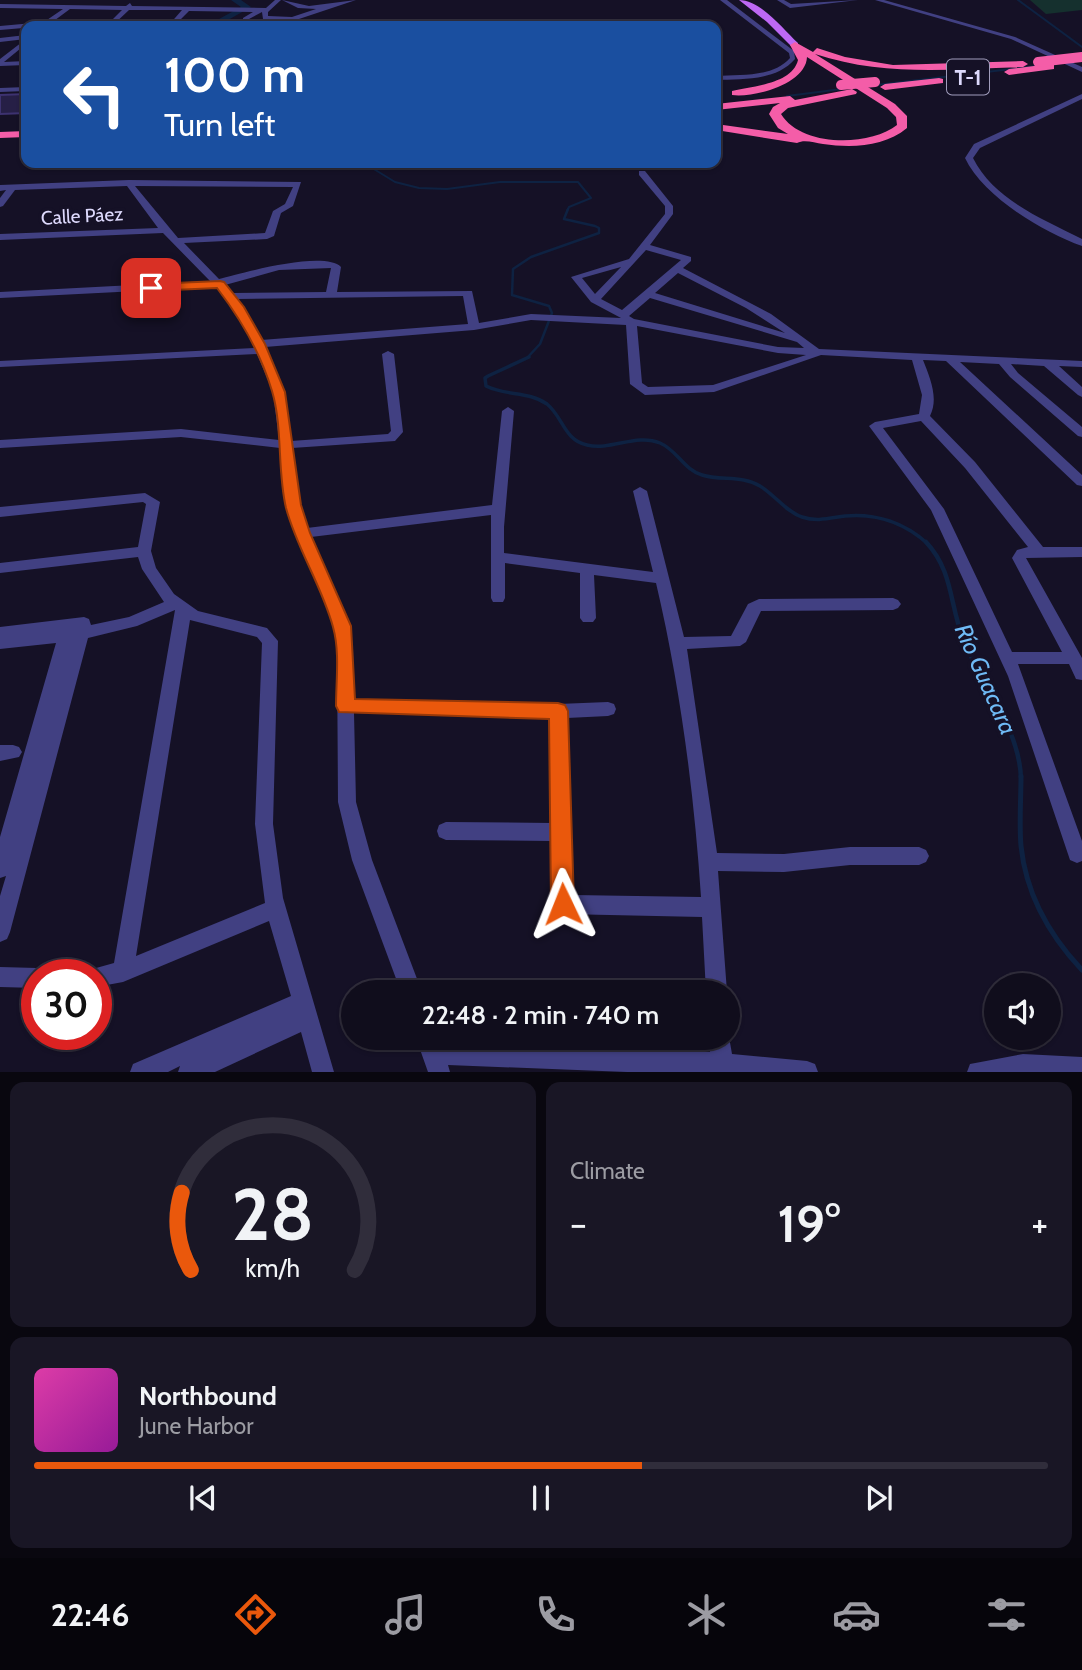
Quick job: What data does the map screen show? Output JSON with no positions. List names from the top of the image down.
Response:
{
  "streets": {
    "highway": ["T-1"],
    "street": ["Calle Páez"]
  },
  "water": ["Río Guacara"],
  "page": {
    "turn": ["100 m", "Turn left"],
    "limit": "30",
    "trip": "22:48 · 2 min · 740 m",
    "tile": "Climate",
    "heat": ["−", "19°", "+"],
    "song": ["Northbound", "June Harbor"],
    "tabs": "22:46",
    "gauge": ["28", "km/h"]
  }
}
